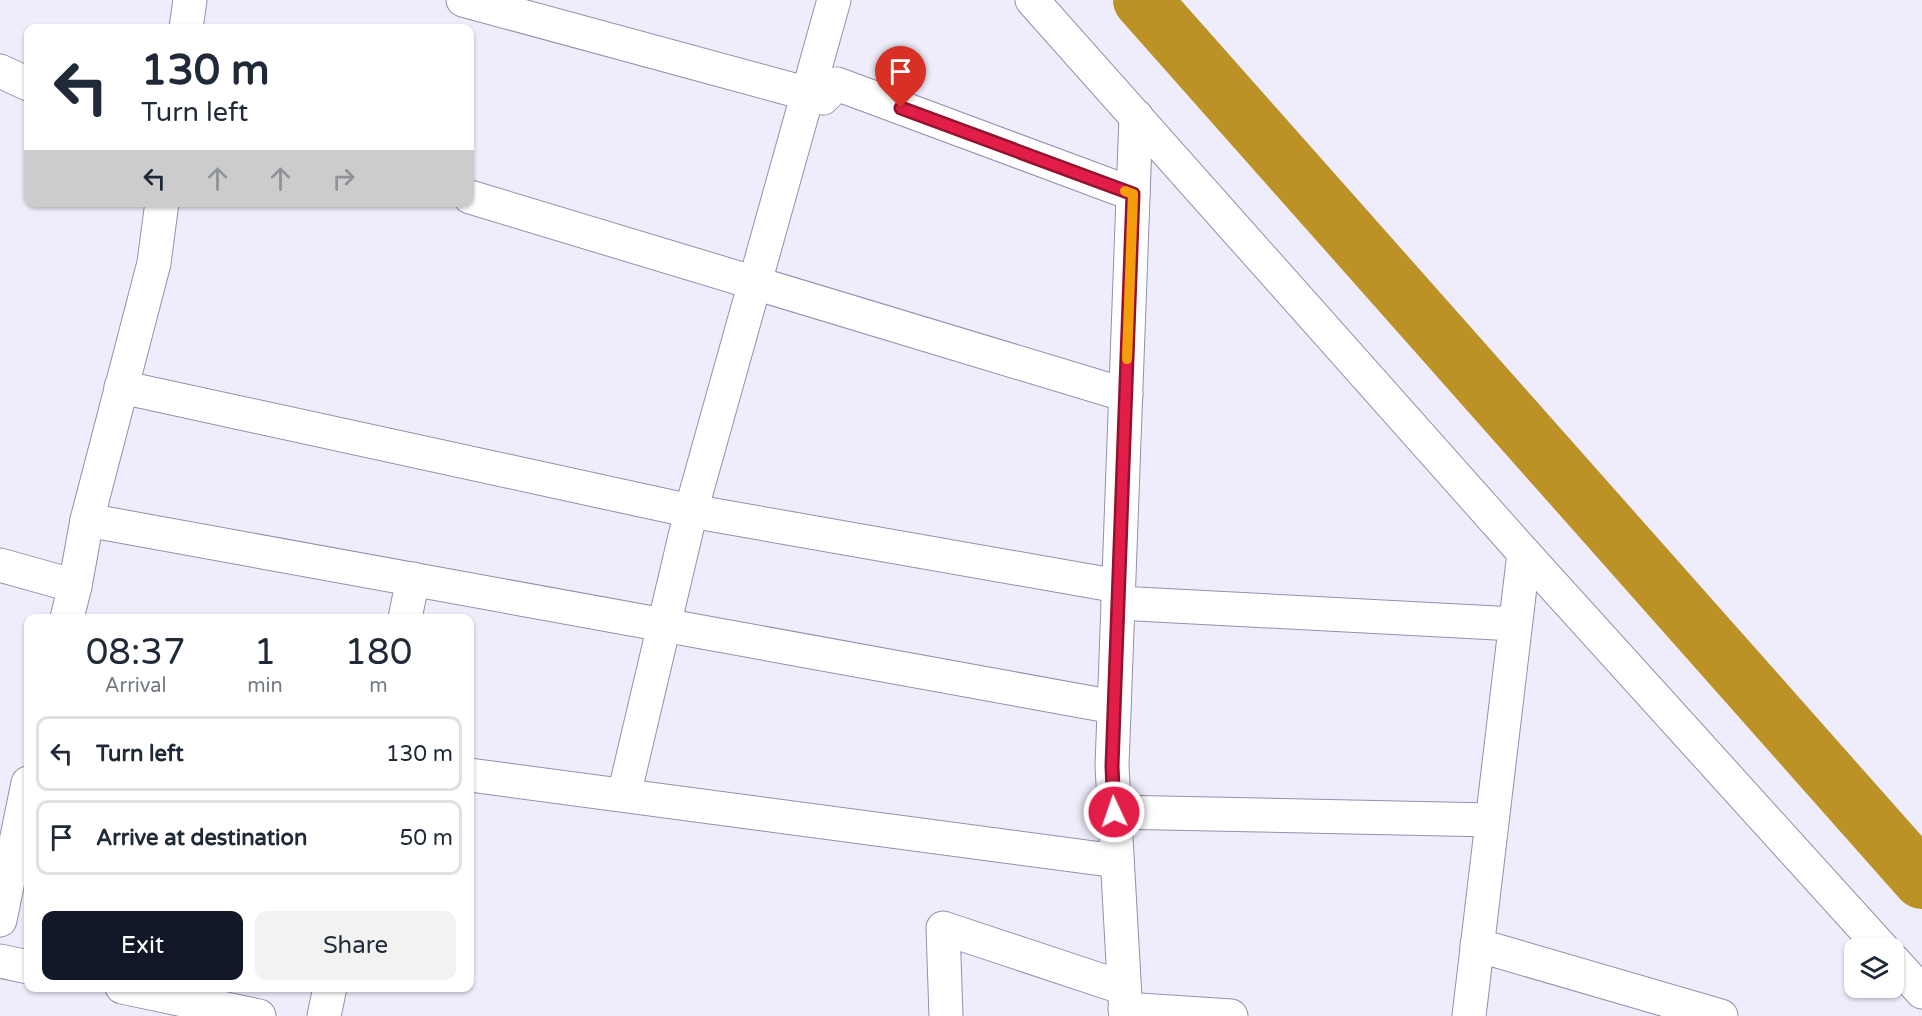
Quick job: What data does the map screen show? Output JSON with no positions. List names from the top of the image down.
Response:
{
  "page": {
    "turn": ["130 m", "Turn left"],
    "eta": [
      "08:37",
      "Arrival",
      "1",
      "min",
      "180",
      "m"
    ],
    "list": [
      {
        "name": "Turn left",
        "value": "130 m"
      },
      {
        "name": "Arrive at destination",
        "value": "50 m"
      }
    ],
    "buttons": ["Exit", "Share"]
  }
}
